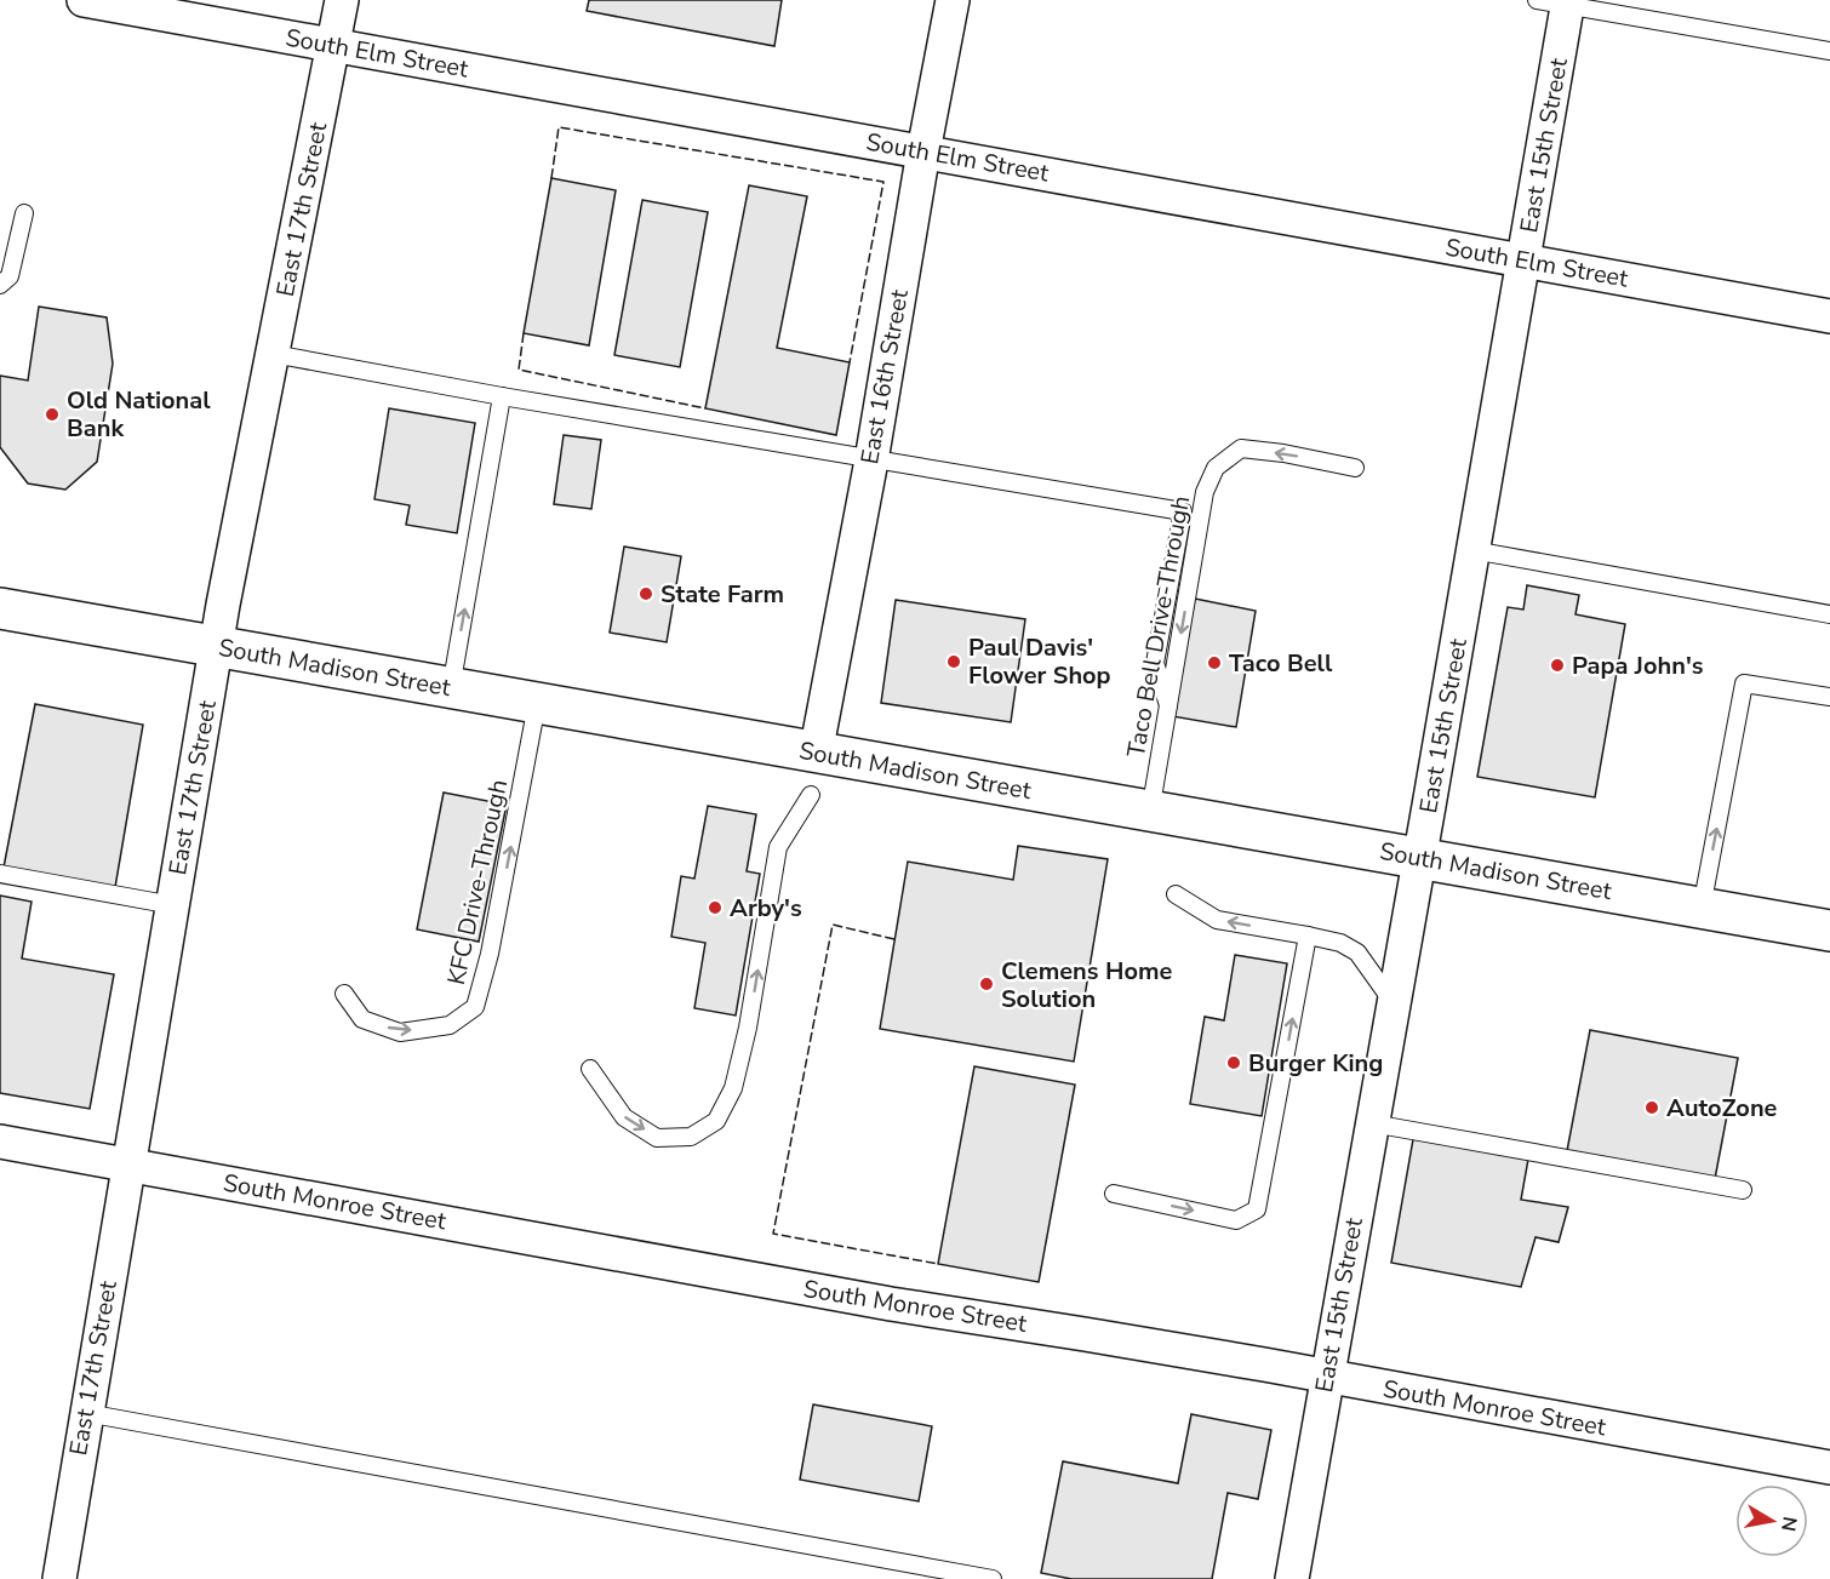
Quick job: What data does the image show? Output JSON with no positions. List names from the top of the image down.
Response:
{
  "streets": {
    "main road": ["South Madison Street"],
    "street": [
      "South Elm Street",
      "East 15th Street",
      "East 17th Street",
      "East 16th Street",
      "South Monroe Street"
    ],
    "lane": ["Taco Bell Drive-Through", "KFC Drive-Through"]
  },
  "crossings": [
    ["South Elm Street", "East 15th Street"],
    ["South Elm Street", "East 17th Street"],
    ["South Elm Street", "East 16th Street"],
    ["East 15th Street", "South Madison Street"],
    ["East 15th Street", "South Monroe Street"],
    ["East 17th Street", "South Madison Street"],
    ["East 17th Street", "South Monroe Street"],
    ["East 16th Street", "South Madison Street"],
    ["Taco Bell Drive-Through", "South Madison Street"],
    ["South Madison Street", "KFC Drive-Through"]
  ],
  "places": [
    "Old National Bank",
    "State Farm",
    "Paul Davis' Flower Shop",
    "Taco Bell",
    "Papa John's",
    "Arby's",
    "Clemens Home Solution",
    "Burger King",
    "AutoZone"
  ],
  "north": "right"
}
